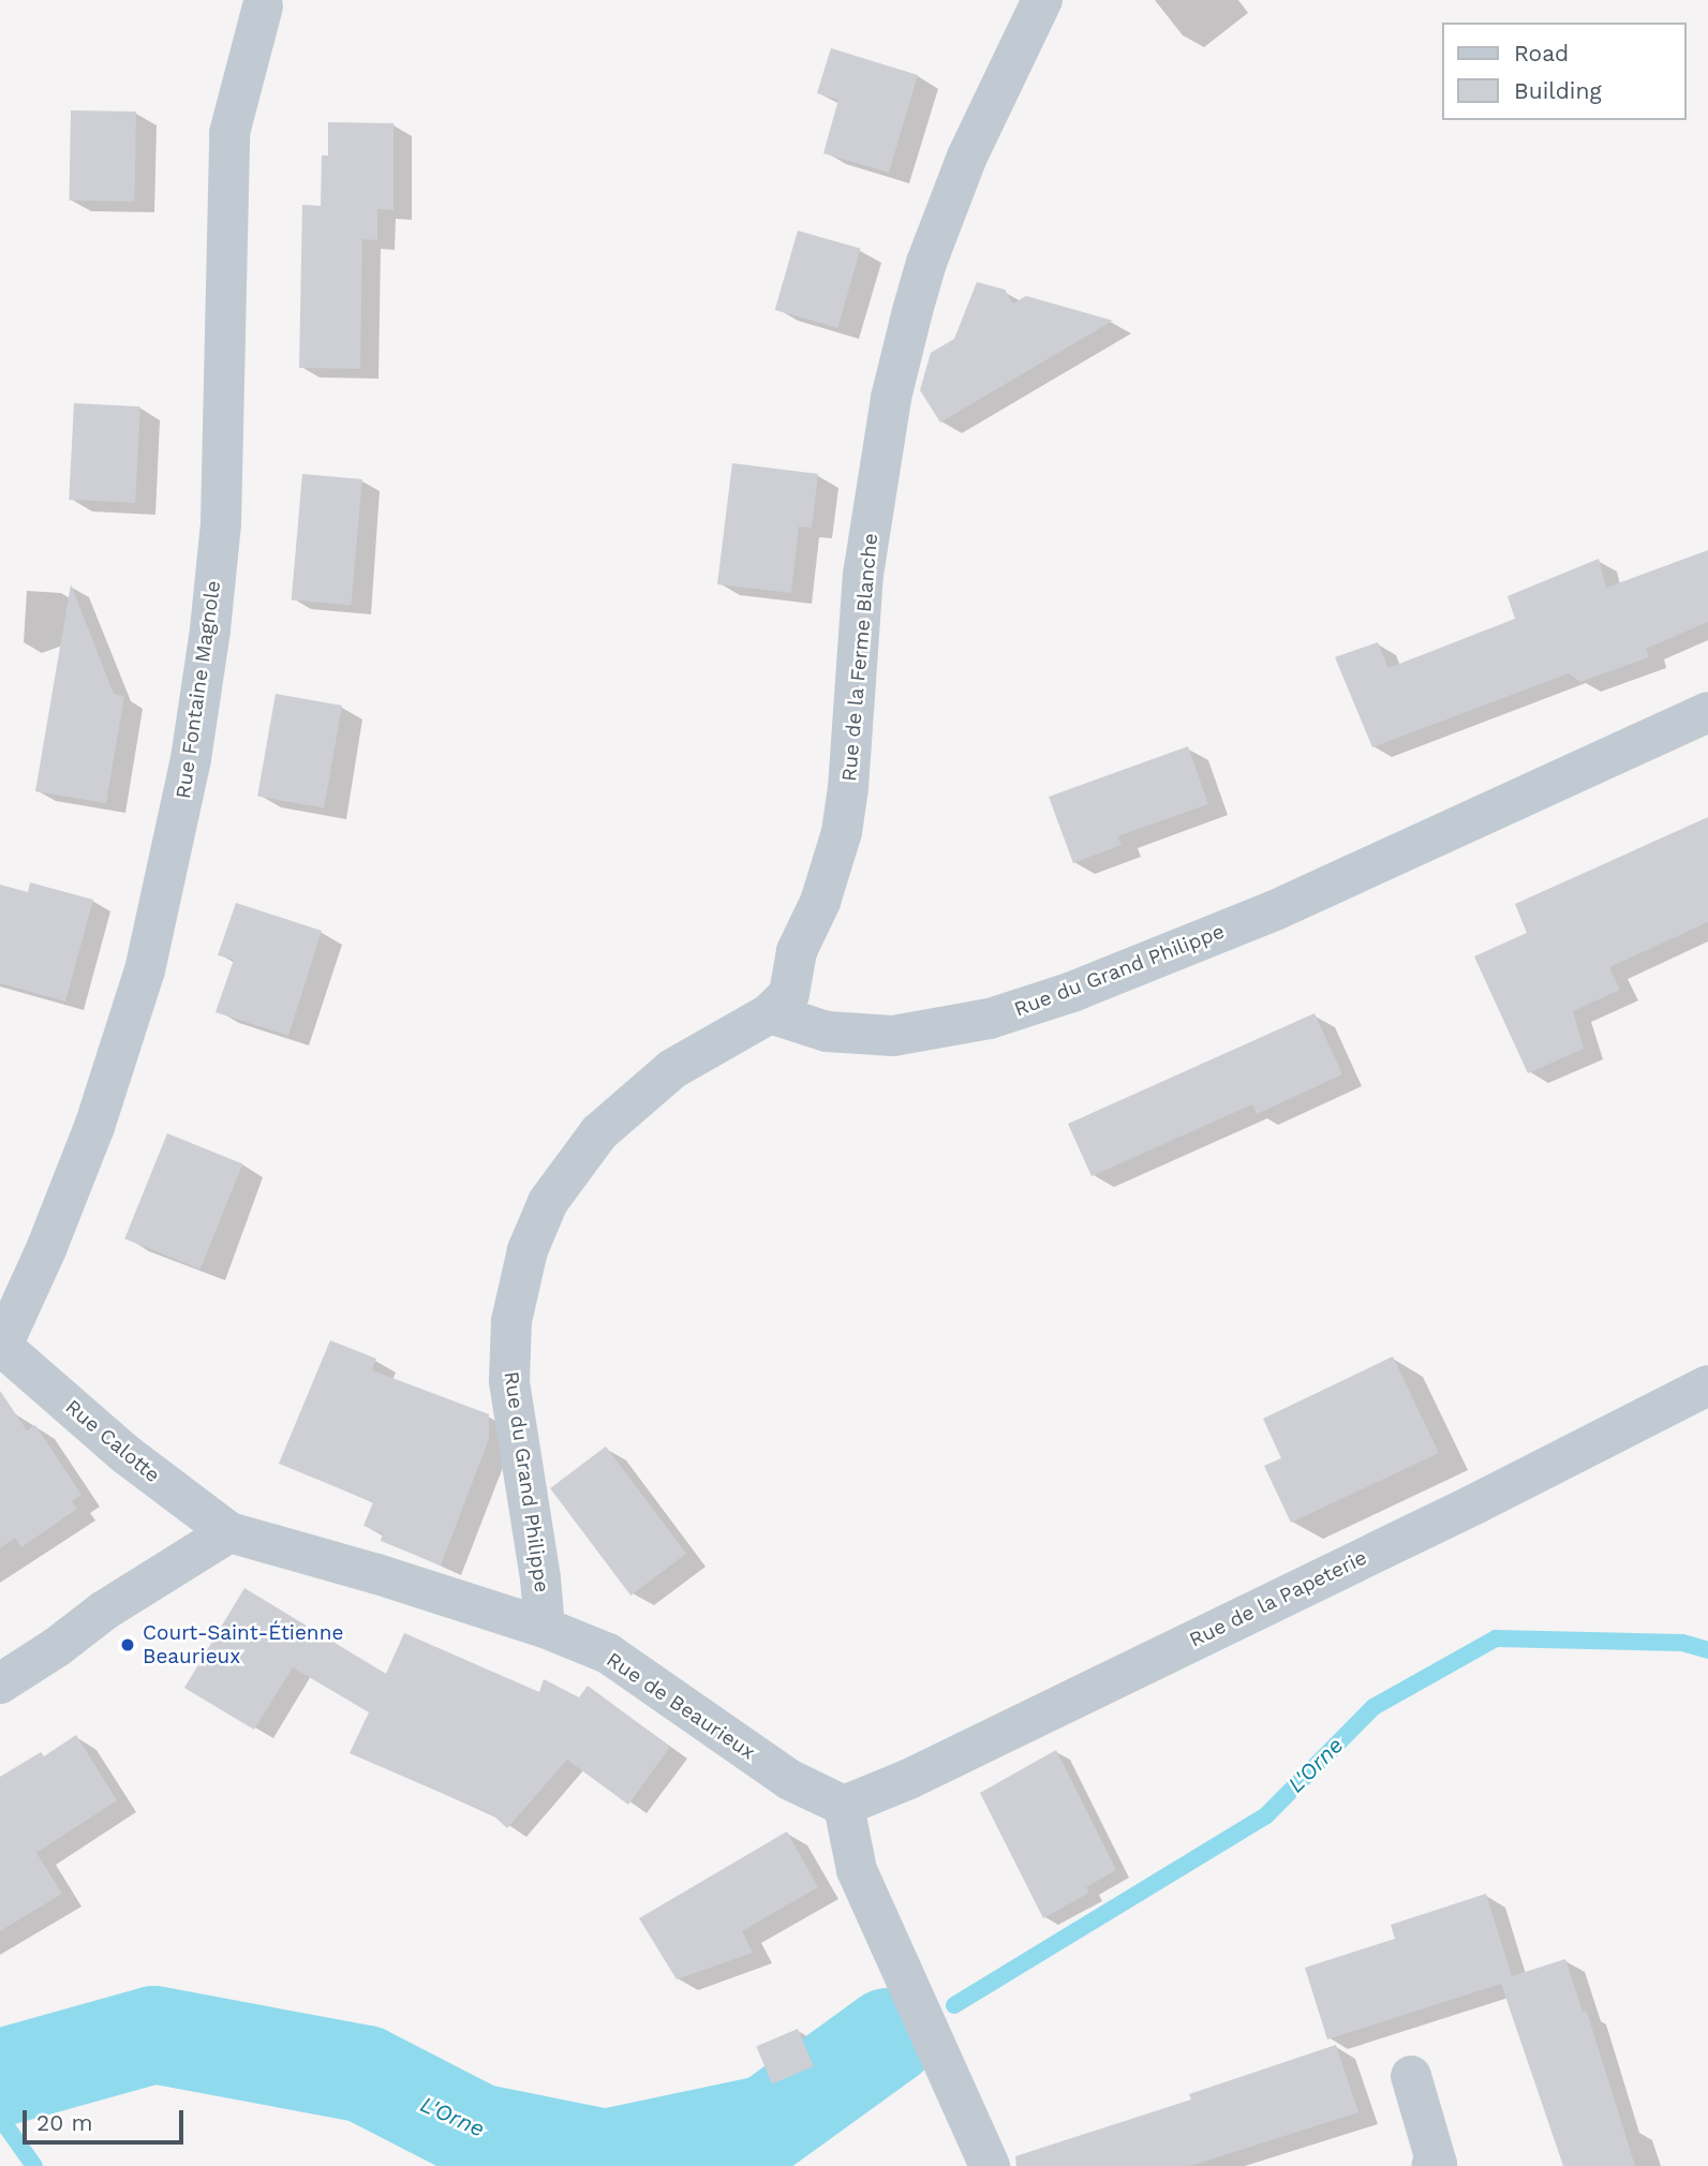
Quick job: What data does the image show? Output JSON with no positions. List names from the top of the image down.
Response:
{
  "streets": {
    "street": [
      "Rue de la Ferme Blanche",
      "Rue Fontaine Magnole",
      "Rue du Grand Philippe",
      "Rue Calotte",
      "Rue de la Papeterie",
      "Rue de Beaurieux"
    ]
  },
  "crossings": [
    ["Rue de la Ferme Blanche", "Rue du Grand Philippe"],
    ["Rue Fontaine Magnole", "Rue Calotte"],
    ["Rue du Grand Philippe", "Rue de Beaurieux"],
    ["Rue Calotte", "Rue de Beaurieux"],
    ["Rue de la Papeterie", "Rue de Beaurieux"]
  ],
  "water": ["L'Orne"],
  "places": ["Court-Saint-Étienne Beaurieux"],
  "legend": ["Road", "Building"],
  "scale_bar": "20 m"
}
